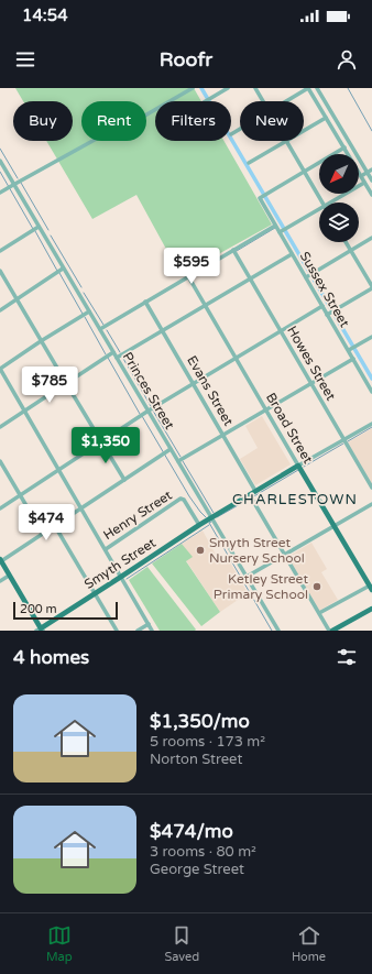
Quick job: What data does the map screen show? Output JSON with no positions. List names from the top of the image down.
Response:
{
  "streets": {
    "main road": ["Broad Street", "Smyth Street"],
    "street": [
      "Sussex Street",
      "Howes Street",
      "Princes Street",
      "Evans Street",
      "Henry Street"
    ]
  },
  "crossings": [
    ["Princes Street", "Smyth Street"],
    ["Evans Street", "Smyth Street"],
    ["Broad Street", "Smyth Street"],
    ["Henry Street", "Smyth Street"]
  ],
  "districts": ["CHARLESTOWN"],
  "places": ["Smyth Street Nursery School", "Ketley Street Primary School"],
  "scale_bar": "200 m",
  "north": "bottom left",
  "page": {
    "status": "14:54",
    "header": "Roofr",
    "chip": [
      "Buy",
      "Rent",
      "Filters",
      "New"
    ],
    "price": [
      "$595",
      "$785",
      "$1,350",
      "$474"
    ],
    "scale": "200 m",
    "heading": "4 homes",
    "list": [
      {
        "name": "$1,350/mo",
        "note": "5 rooms · 173 m² · Norton Street"
      },
      {
        "name": "$474/mo",
        "note": "3 rooms · 80 m² · George Street"
      }
    ],
    "tabs": ["Map", "Saved", "Home"]
  }
}
